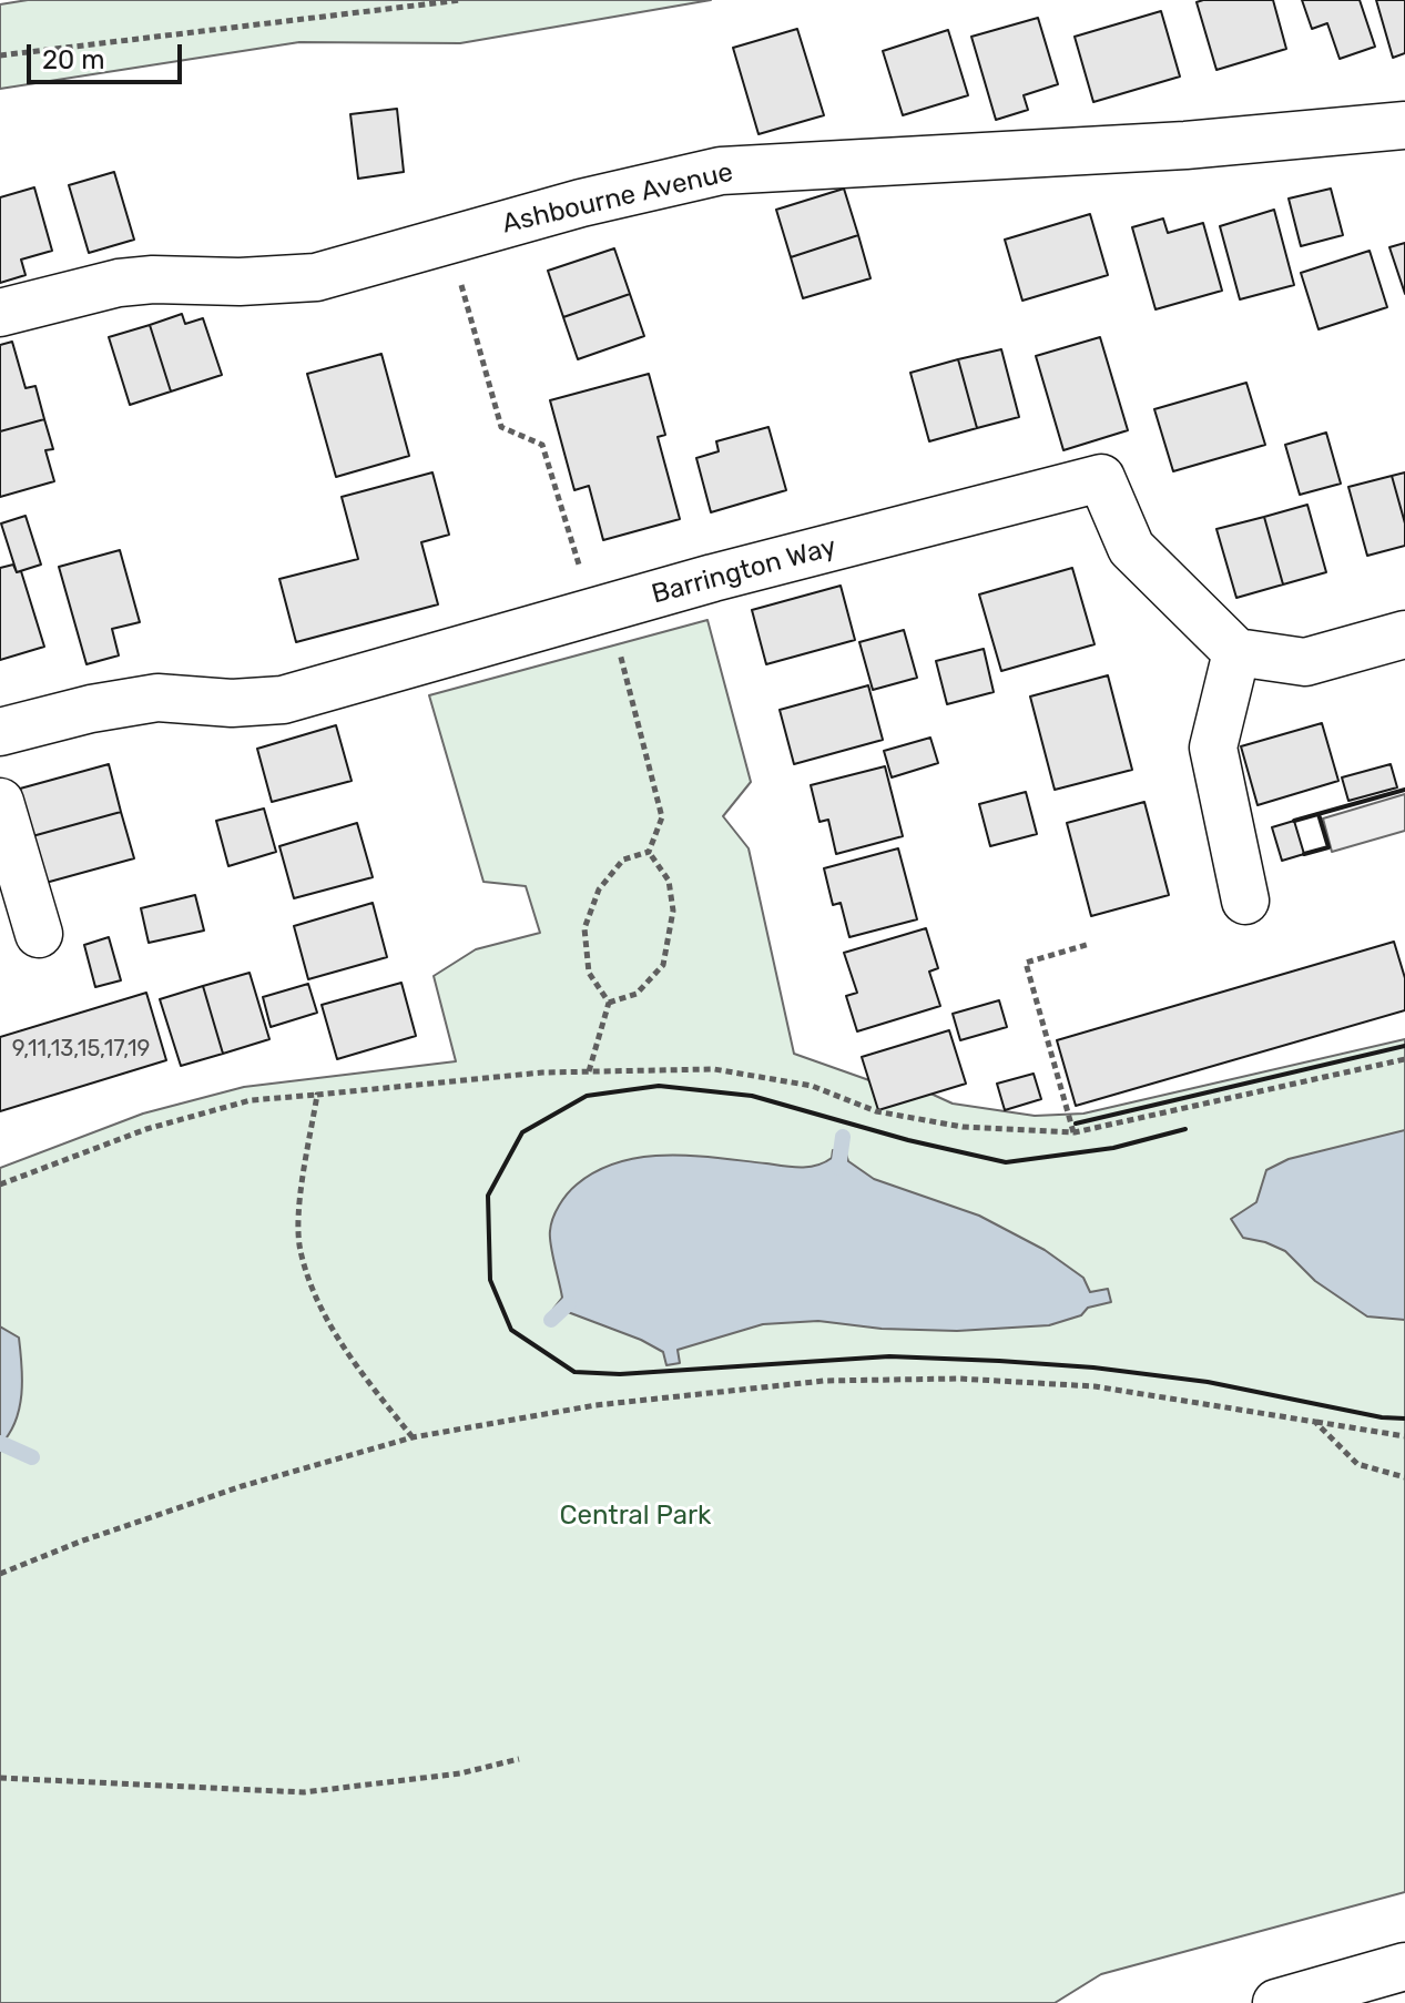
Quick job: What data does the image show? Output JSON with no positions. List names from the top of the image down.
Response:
{
  "streets": {
    "street": ["Ashbourne Avenue", "Barrington Way"]
  },
  "parks": ["Central Park"],
  "house_numbers": ["9,11,13,15,17,19"],
  "scale_bar": "20 m"
}
